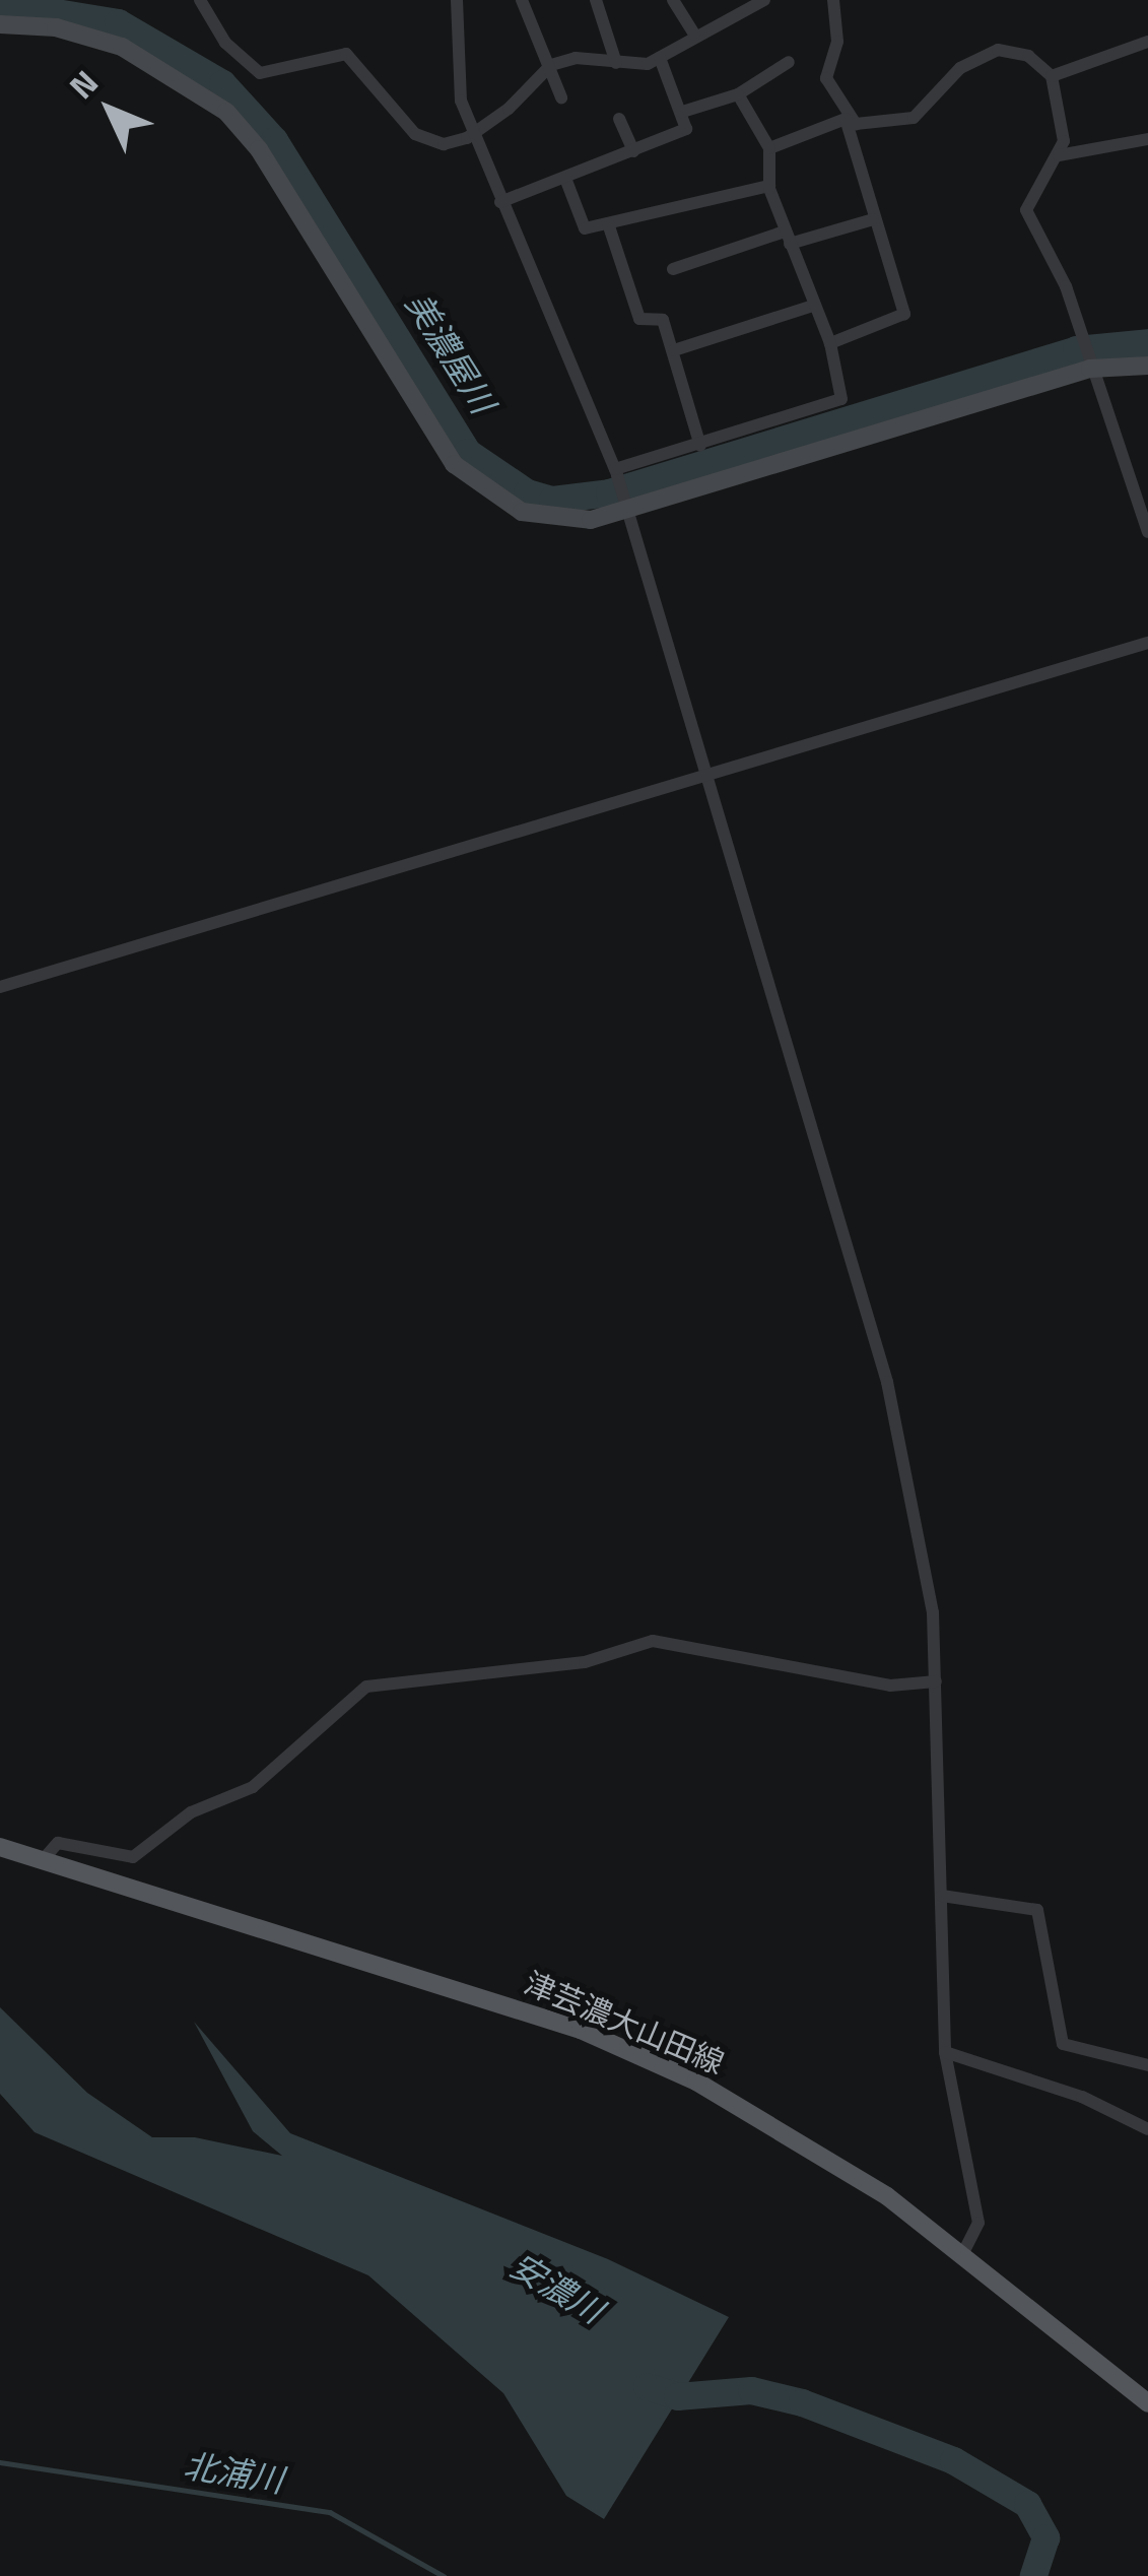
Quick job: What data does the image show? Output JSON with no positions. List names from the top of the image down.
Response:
{
  "streets": {
    "main road": ["津芸濃大山田線"]
  },
  "water": ["美濃屋川", "安濃川", "北浦川"],
  "north": "top left"
}
